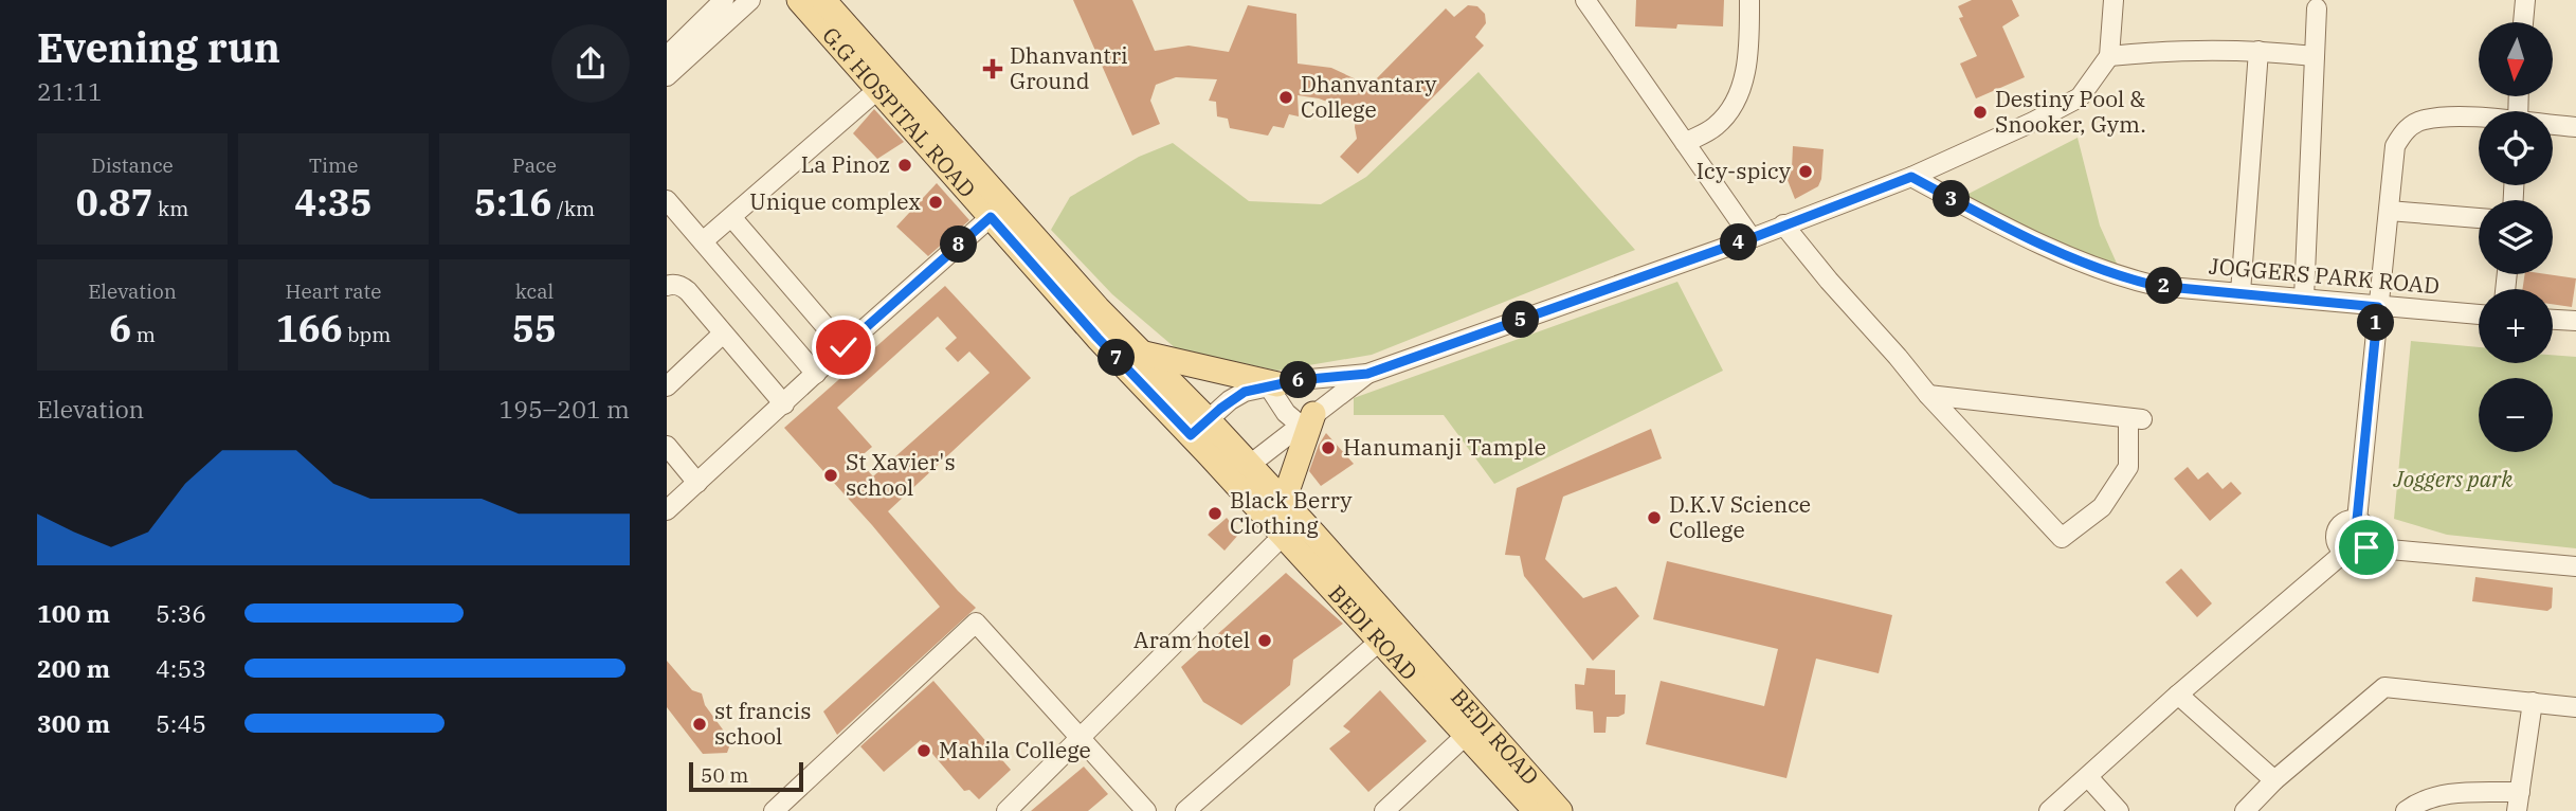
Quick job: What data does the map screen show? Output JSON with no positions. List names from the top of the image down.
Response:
{
  "streets": {
    "main road": ["G.G HOSPITAL ROAD", "BEDI ROAD"],
    "street": ["JOGGERS PARK ROAD"]
  },
  "crossings": [
    ["G.G HOSPITAL ROAD", "BEDI ROAD"]
  ],
  "parks": ["Joggers park"],
  "places": {
    "health": ["Dhanvantri Ground"],
    "other": [
      "Dhanvantary College",
      "Destiny Pool & Snooker, Gym.",
      "La Pinoz",
      "Icy-spicy",
      "Unique complex",
      "Hanumanji Tample",
      "St Xavier's school",
      "Black Berry Clothing",
      "D.K.V Science College",
      "Aram hotel",
      "st francis school",
      "Mahila College"
    ]
  },
  "scale_bar": "50 m",
  "north": "bottom",
  "page": {
    "heading": ["Evening run", "21:11"],
    "map_buttons": ["+", "−"],
    "stats": [
      ["Distance", "0.87 km"],
      ["Time", "4:35"],
      ["Pace", "5:16 /km"],
      ["Elevation", "6 m"],
      ["Heart rate", "166 bpm"],
      ["kcal", "55"]
    ],
    "pins": [
      "3",
      "4",
      "8",
      "2",
      "5",
      "1",
      "7",
      "6"
    ],
    "chart": ["Elevation", "195–201 m"],
    "list": [
      {
        "name": "100 m",
        "note": "5:36"
      },
      {
        "name": "200 m",
        "note": "4:53"
      },
      {
        "name": "300 m",
        "note": "5:45"
      }
    ],
    "scale": "50 m"
  }
}
